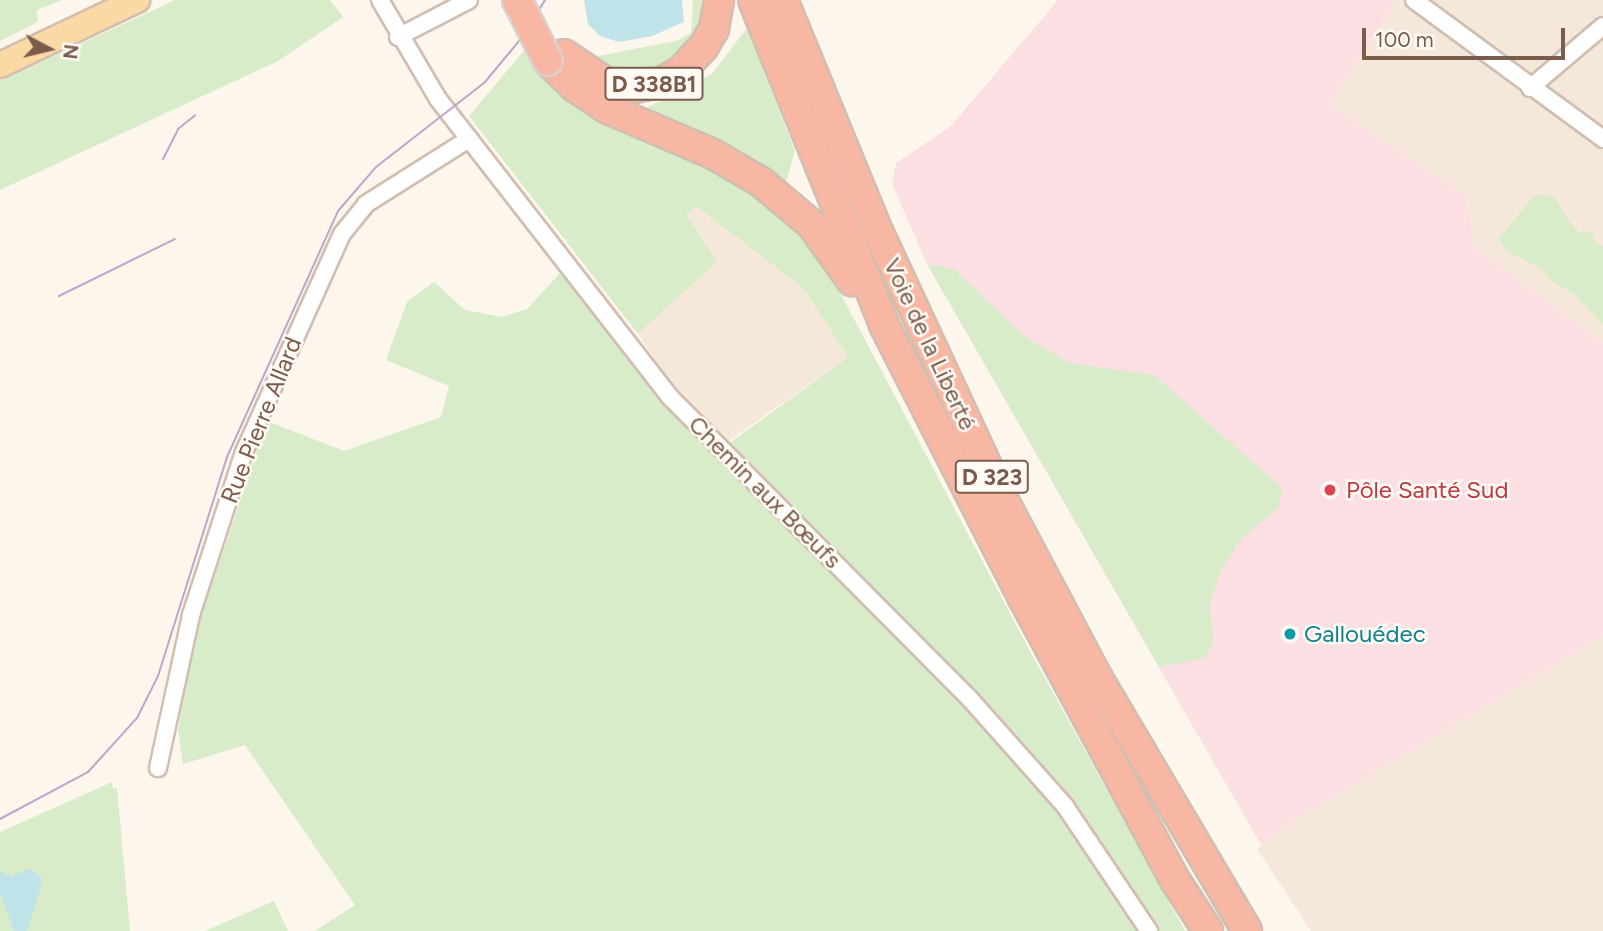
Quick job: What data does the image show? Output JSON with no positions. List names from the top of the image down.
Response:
{
  "streets": {
    "highway": ["D 338B1", "Voie de la Liberté", "D 323"],
    "street": ["Rue Pierre Allard", "Chemin aux Bœufs"]
  },
  "crossings": [
    ["Rue Pierre Allard", "Chemin aux Bœufs"]
  ],
  "places": ["Pôle Santé Sud", "Gallouédec"],
  "scale_bar": "100 m",
  "north": "right"
}
